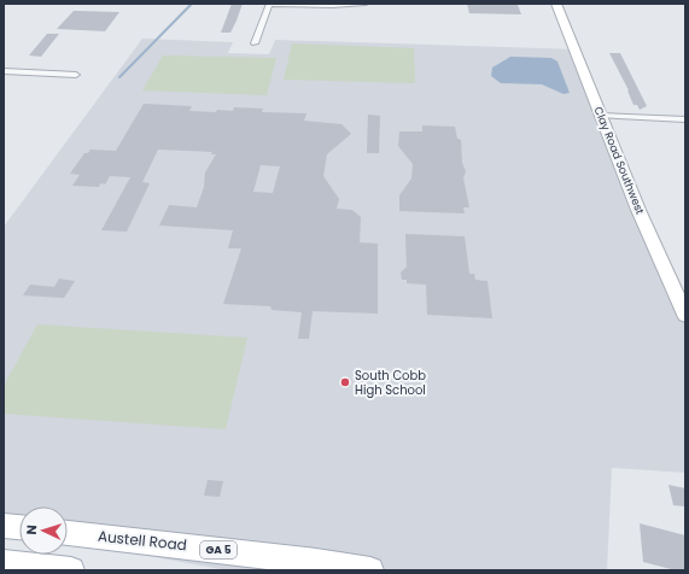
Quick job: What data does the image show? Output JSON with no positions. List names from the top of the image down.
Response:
{
  "streets": {
    "main road": ["Austell Road", "GA 5"],
    "street": ["Clay Road Southwest"]
  },
  "places": ["South Cobb High School"],
  "north": "left"
}
